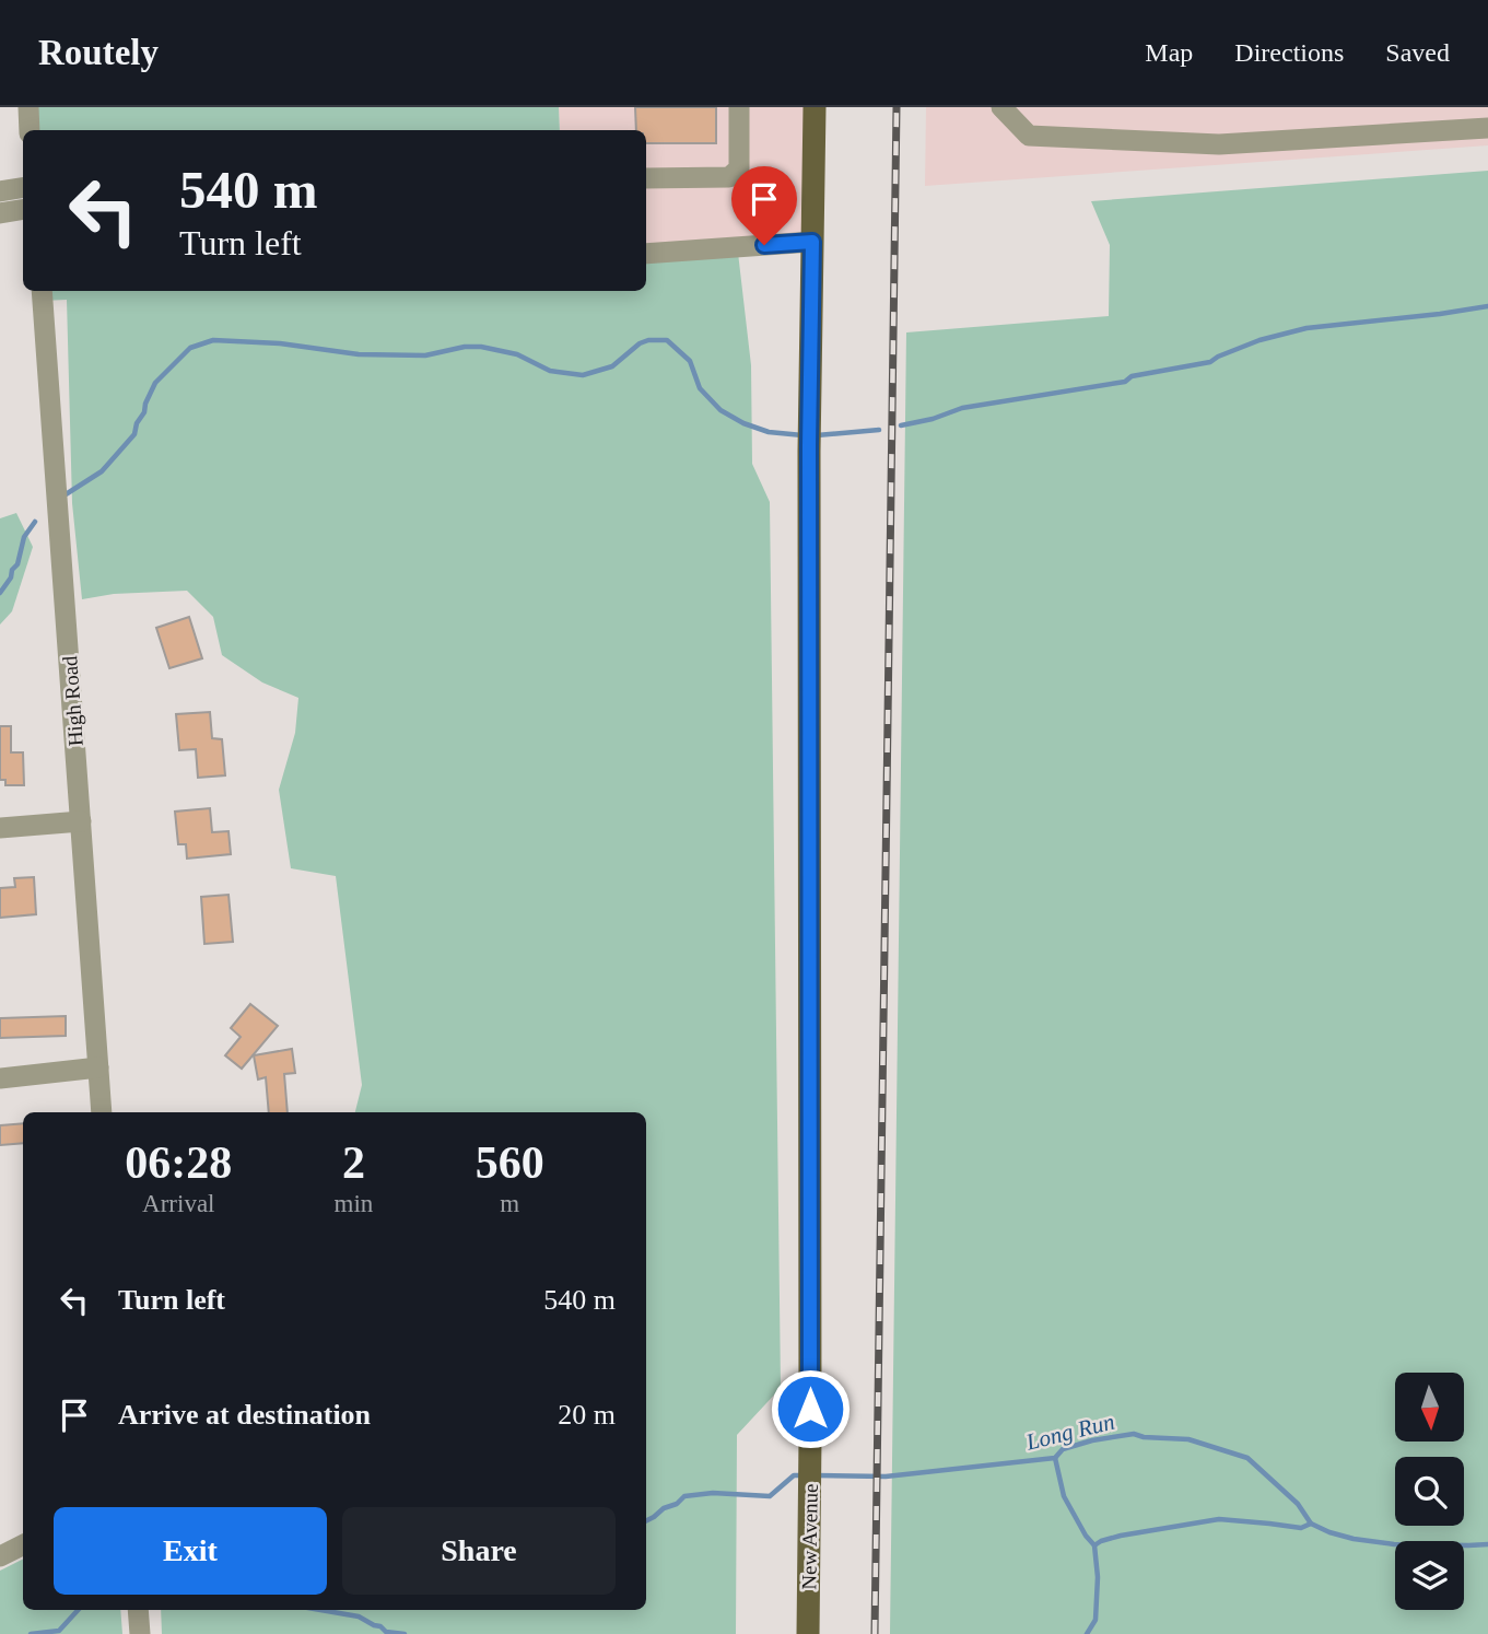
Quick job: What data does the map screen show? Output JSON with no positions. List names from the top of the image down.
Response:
{
  "streets": {
    "main road": ["New Avenue"],
    "street": ["High Road"]
  },
  "water": ["Long Run"],
  "north": "bottom",
  "page": {
    "header": "Routely",
    "nav": ["Map", "Directions", "Saved"],
    "turn": ["540 m", "Turn left"],
    "eta": [
      "06:28",
      "Arrival",
      "2",
      "min",
      "560",
      "m"
    ],
    "list": [
      {
        "name": "Turn left",
        "value": "540 m"
      },
      {
        "name": "Arrive at destination",
        "value": "20 m"
      }
    ],
    "buttons": ["Exit", "Share"]
  }
}
